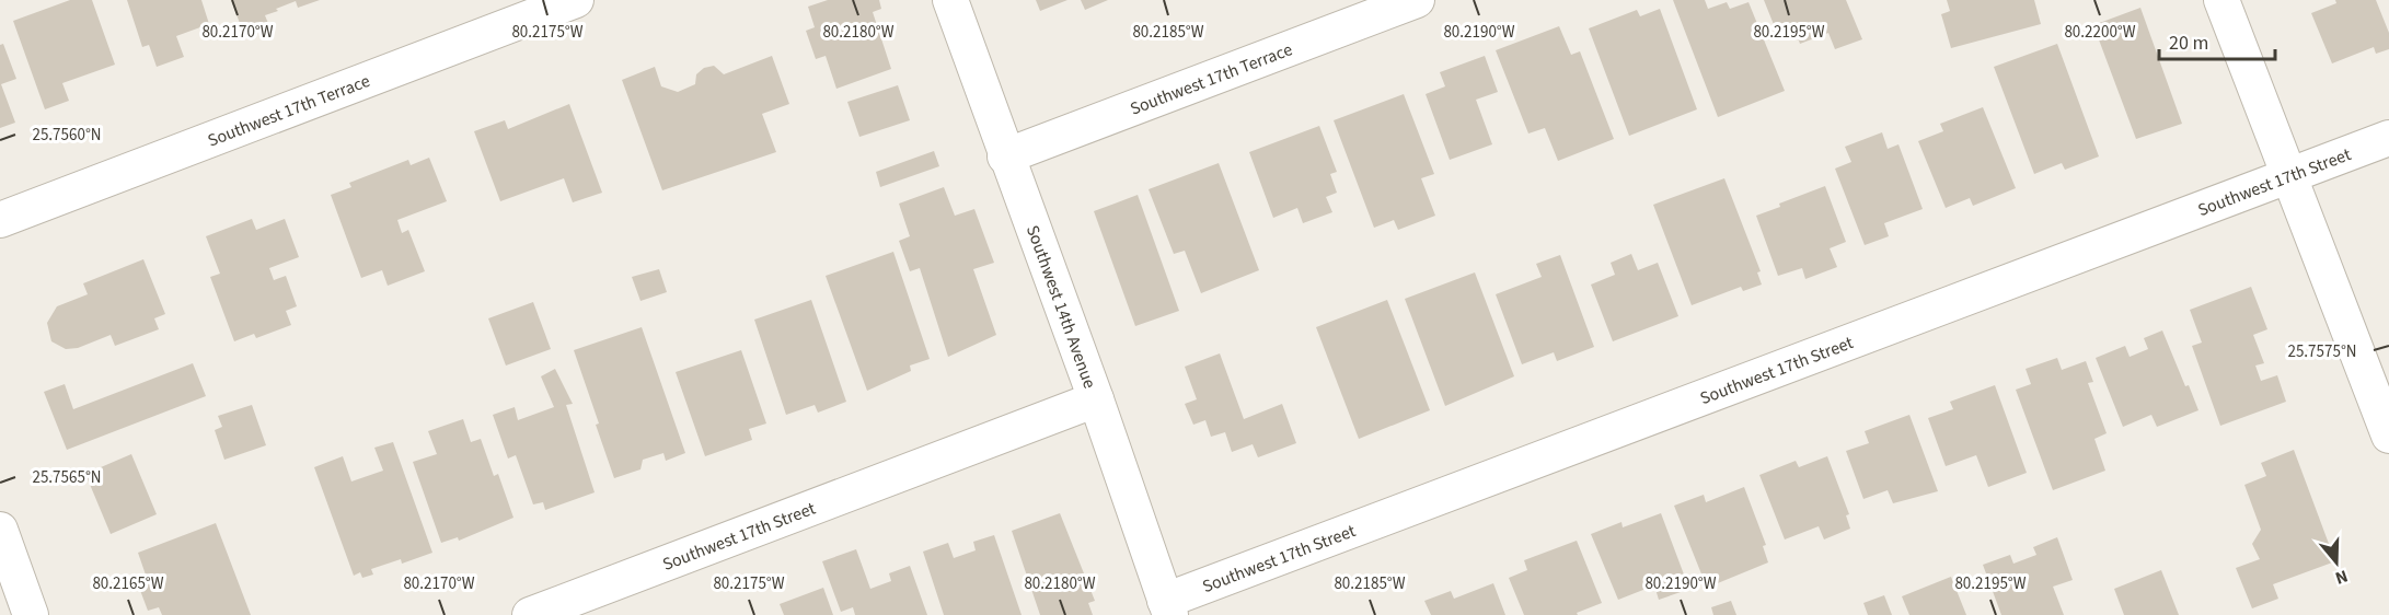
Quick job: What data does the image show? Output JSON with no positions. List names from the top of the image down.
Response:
{
  "streets": {
    "street": ["Southwest 17th Terrace", "Southwest 17th Street", "Southwest 14th Avenue"]
  },
  "crossings": [
    ["Southwest 17th Terrace", "Southwest 14th Avenue"],
    ["Southwest 17th Street", "Southwest 14th Avenue"]
  ],
  "scale_bar": "20 m",
  "north": "bottom",
  "coordinates": [
    "80.2170°W",
    "80.2175°W",
    "80.2180°W",
    "80.2185°W",
    "80.2190°W",
    "80.2195°W",
    "80.2200°W",
    "25.7560°N",
    "25.7575°N",
    "25.7565°N",
    "80.2165°W"
  ]
}
